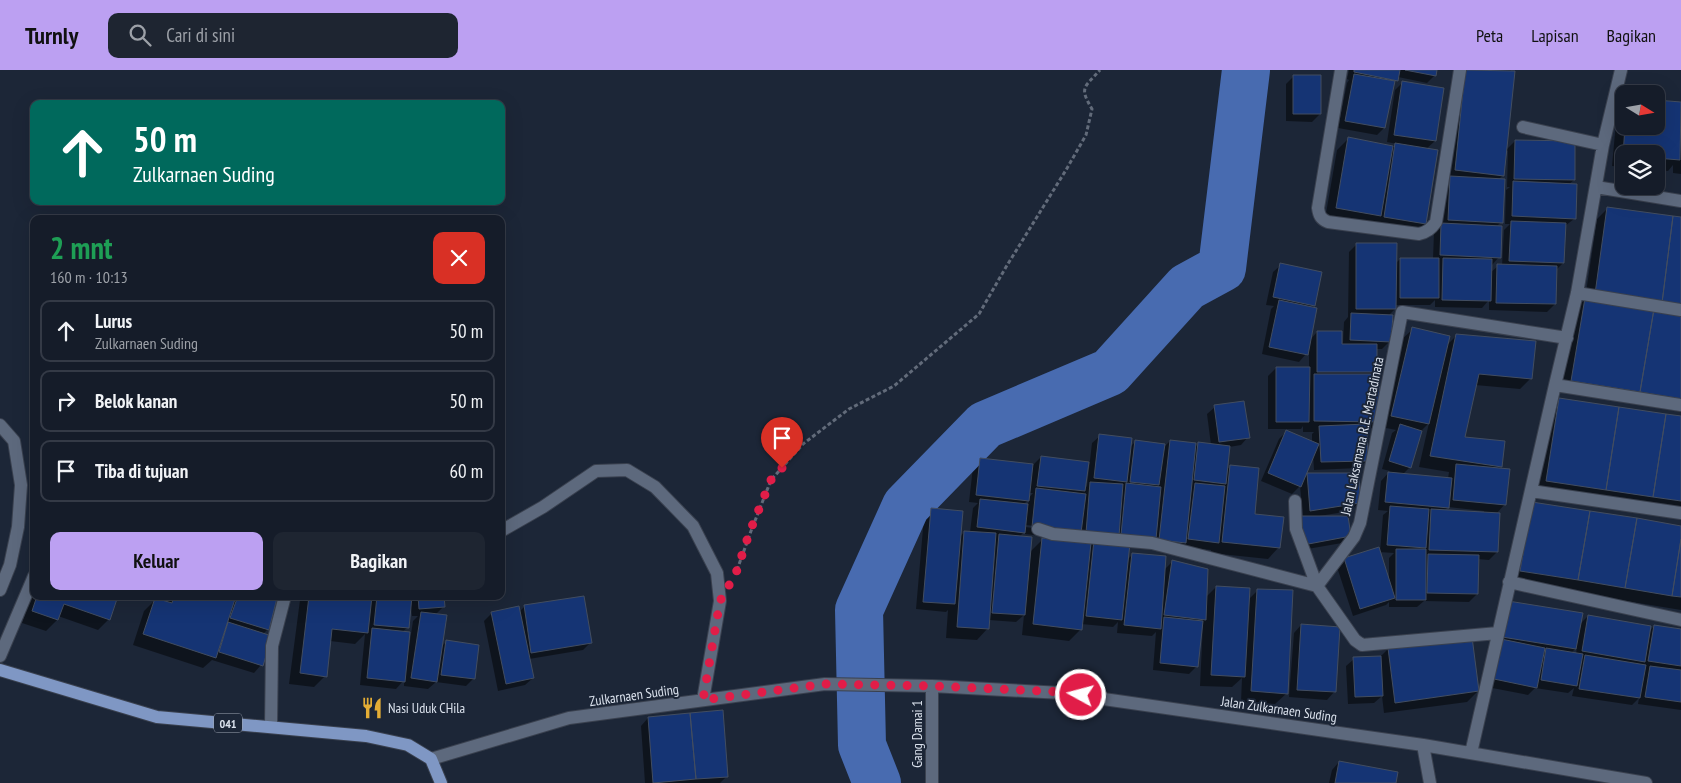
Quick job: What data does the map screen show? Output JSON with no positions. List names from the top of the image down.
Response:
{
  "streets": {
    "main road": ["041"],
    "street": [
      "Jalan Laksamana R.E. Martadinata",
      "Zulkarnaen Suding",
      "Jalan Zulkarnaen Suding",
      "Gang Damai 1"
    ]
  },
  "crossings": [
    ["Zulkarnaen Suding", "Jalan Zulkarnaen Suding"],
    ["Zulkarnaen Suding", "041"],
    ["Jalan Zulkarnaen Suding", "Gang Damai 1"]
  ],
  "places": {
    "restaurant": ["Nasi Uduk CHila"]
  },
  "north": "right",
  "page": {
    "header": "Turnly",
    "search": "Cari di sini",
    "nav": ["Peta", "Lapisan", "Bagikan"],
    "turn": ["50 m", "Zulkarnaen Suding"],
    "heading": ["2 mnt", "160 m · 10:13"],
    "list": [
      {
        "name": "Lurus",
        "note": "Zulkarnaen Suding",
        "value": "50 m"
      },
      {
        "name": "Belok kanan",
        "value": "50 m"
      },
      {
        "name": "Tiba di tujuan",
        "value": "60 m"
      }
    ],
    "buttons": ["Keluar", "Bagikan"]
  }
}
